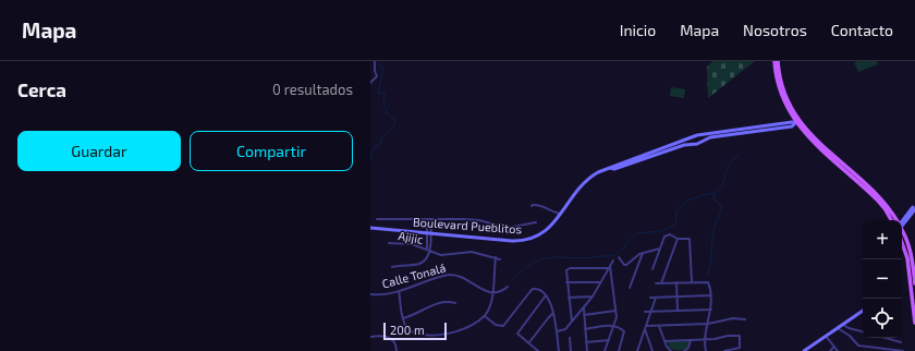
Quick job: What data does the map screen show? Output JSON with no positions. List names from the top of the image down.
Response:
{
  "streets": {
    "street": ["Boulevard Pueblitos", "Ajijic", "Calle Tonalá"]
  },
  "scale_bar": "200 m",
  "page": {
    "header": "Mapa",
    "nav": [
      "Inicio",
      "Mapa",
      "Nosotros",
      "Contacto"
    ],
    "heading": ["Cerca", "0 resultados"],
    "buttons": ["Guardar", "Compartir"],
    "map_buttons": ["+", "−"],
    "scale": "200 m"
  }
}
